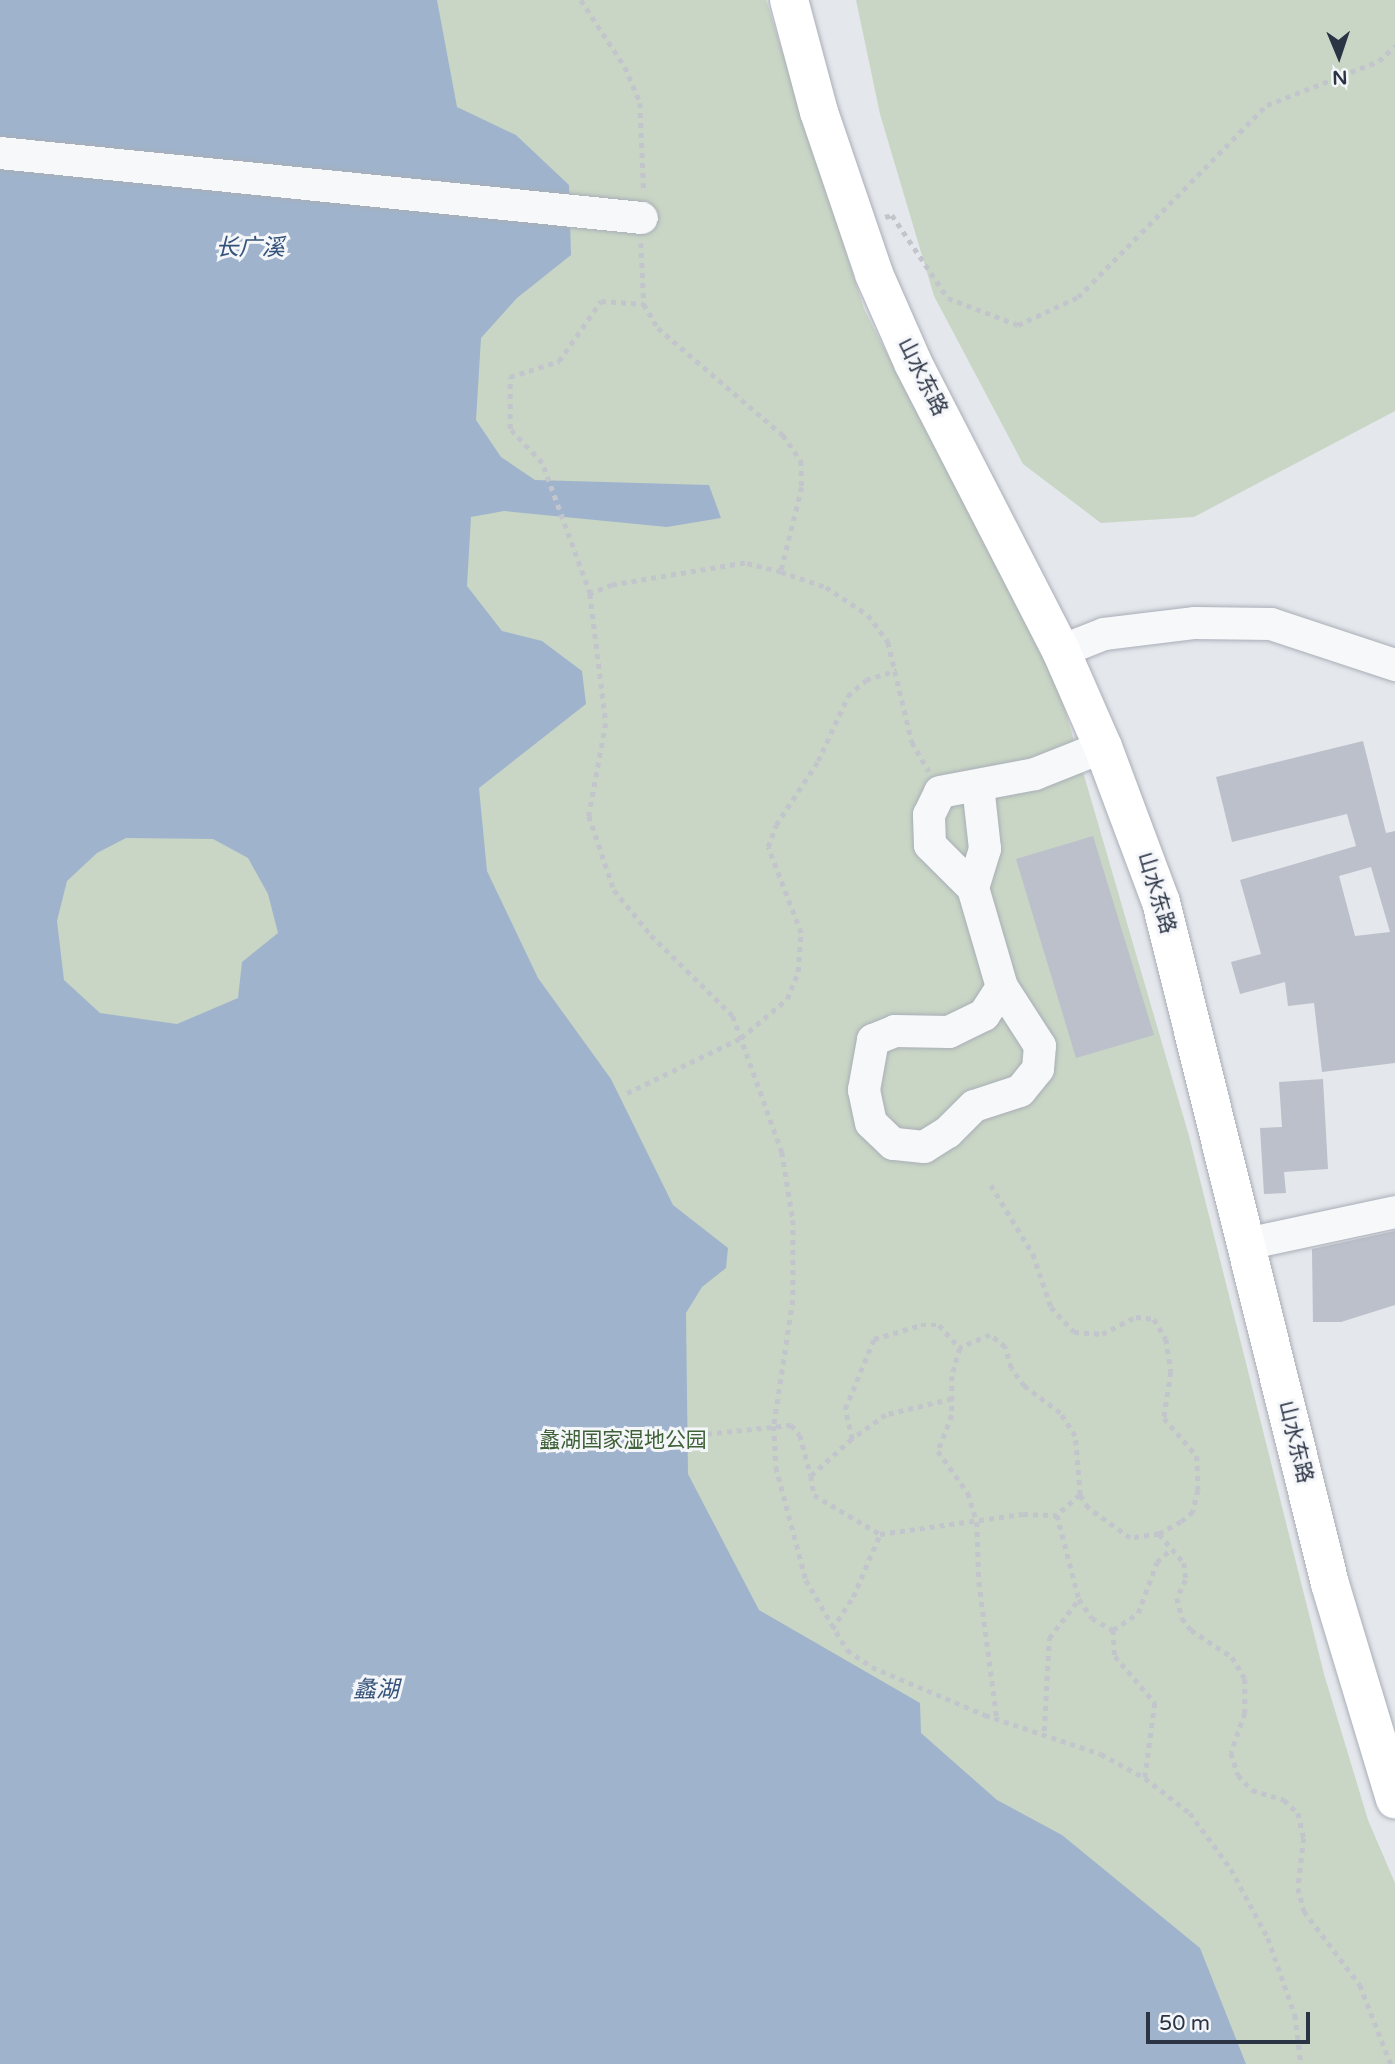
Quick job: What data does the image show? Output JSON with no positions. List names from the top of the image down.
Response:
{
  "streets": {
    "highway": ["山水东路"]
  },
  "water": ["长广溪", "蠡湖"],
  "parks": ["蠡湖国家湿地公园"],
  "scale_bar": "50 m",
  "north": "bottom"
}
